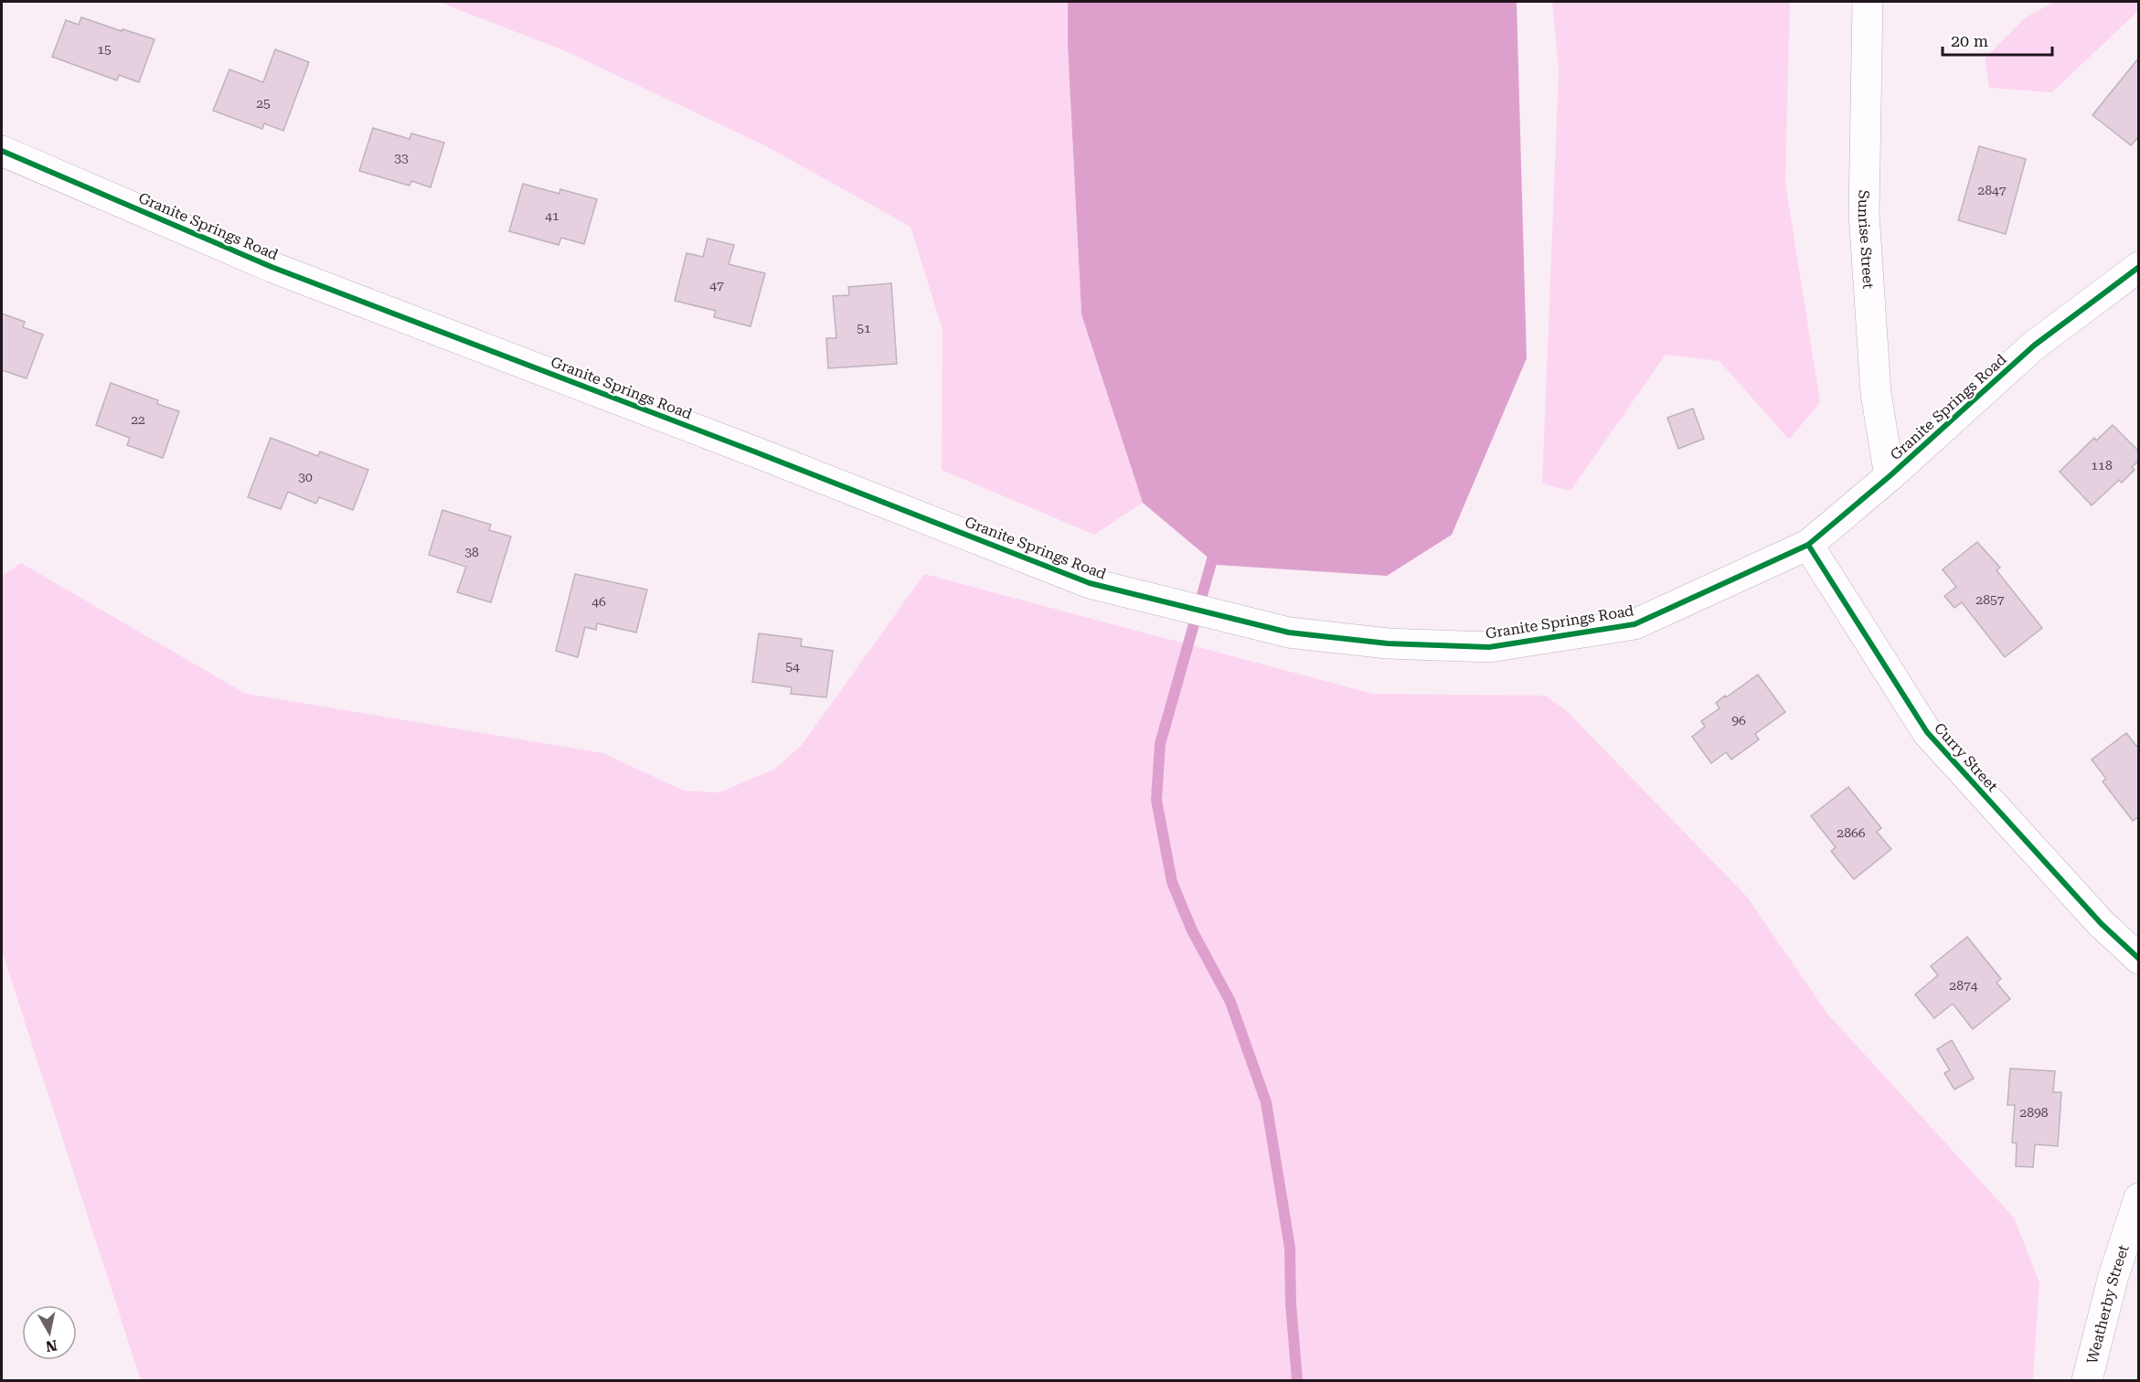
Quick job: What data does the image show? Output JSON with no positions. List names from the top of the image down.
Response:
{
  "streets": {
    "street": [
      "Granite Springs Road",
      "Sunrise Street",
      "Curry Street",
      "Weatherby Street"
    ]
  },
  "crossings": [
    ["Granite Springs Road", "Sunrise Street"],
    ["Granite Springs Road", "Curry Street"]
  ],
  "house_numbers": [
    "15",
    "25",
    "33",
    "2847",
    "41",
    "47",
    "51",
    "22",
    "118",
    "30",
    "38",
    "2857",
    "46",
    "54",
    "96",
    "2866",
    "2874",
    "2898"
  ],
  "scale_bar": "20 m",
  "north": "bottom"
}
